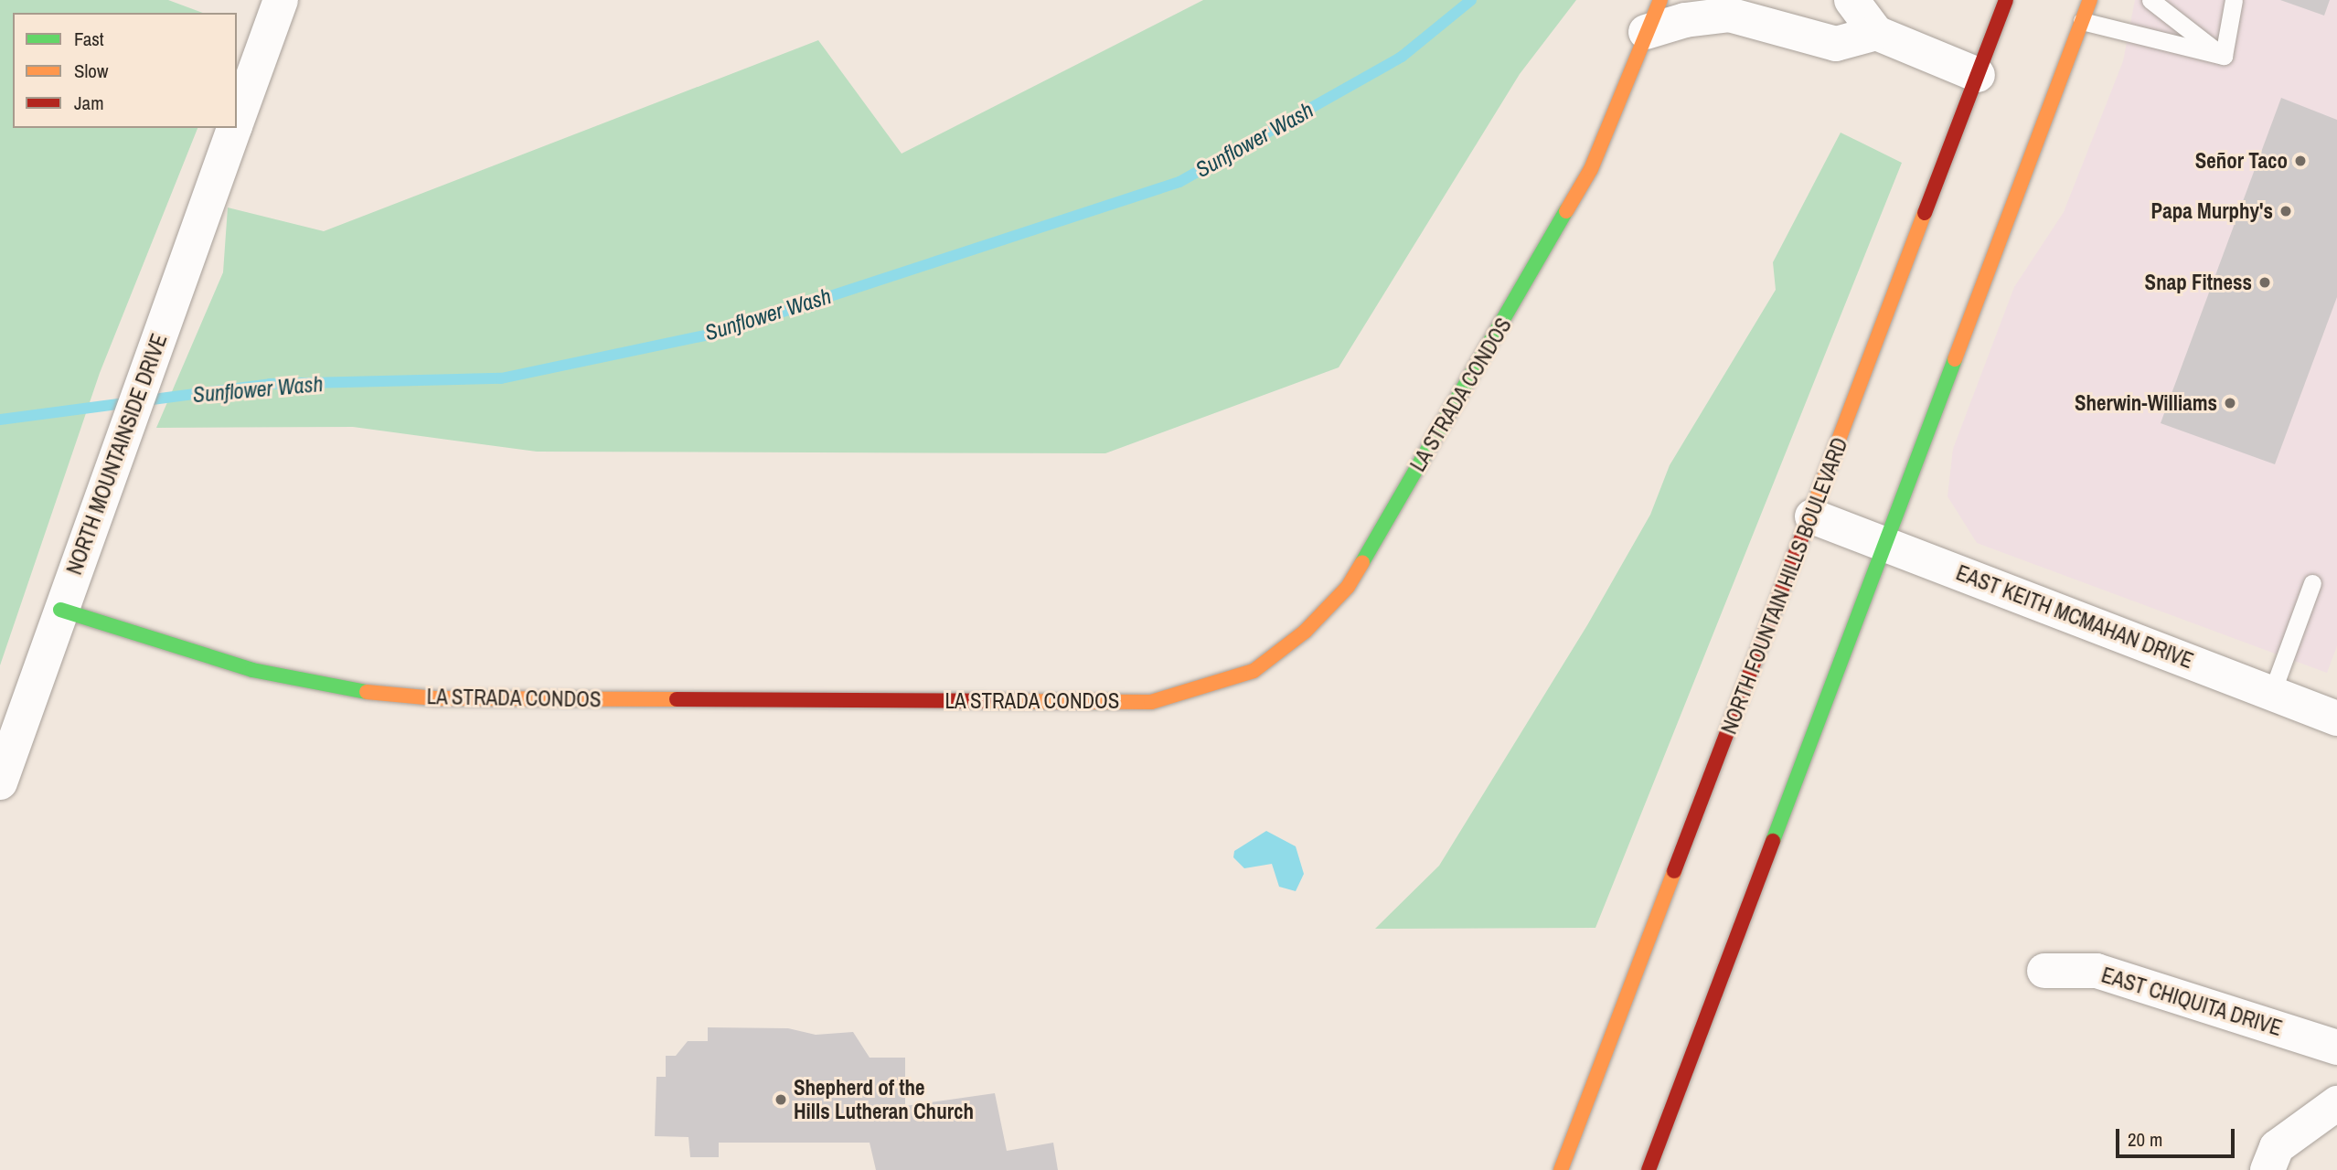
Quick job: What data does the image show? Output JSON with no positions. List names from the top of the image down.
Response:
{
  "streets": {
    "main road": ["LA STRADA CONDOS", "NORTH FOUNTAIN HILLS BOULEVARD"],
    "street": ["NORTH MOUNTAINSIDE DRIVE", "EAST KEITH MCMAHAN DRIVE", "EAST CHIQUITA DRIVE"]
  },
  "crossings": [
    ["LA STRADA CONDOS", "NORTH MOUNTAINSIDE DRIVE"],
    ["NORTH FOUNTAIN HILLS BOULEVARD", "EAST KEITH MCMAHAN DRIVE"]
  ],
  "water": ["Sunflower Wash"],
  "places": [
    "Señor Taco",
    "Papa Murphy's",
    "Snap Fitness",
    "Sherwin-Williams",
    "Shepherd of the Hills Lutheran Church"
  ],
  "legend": ["Fast", "Slow", "Jam"],
  "scale_bar": "20 m"
}
